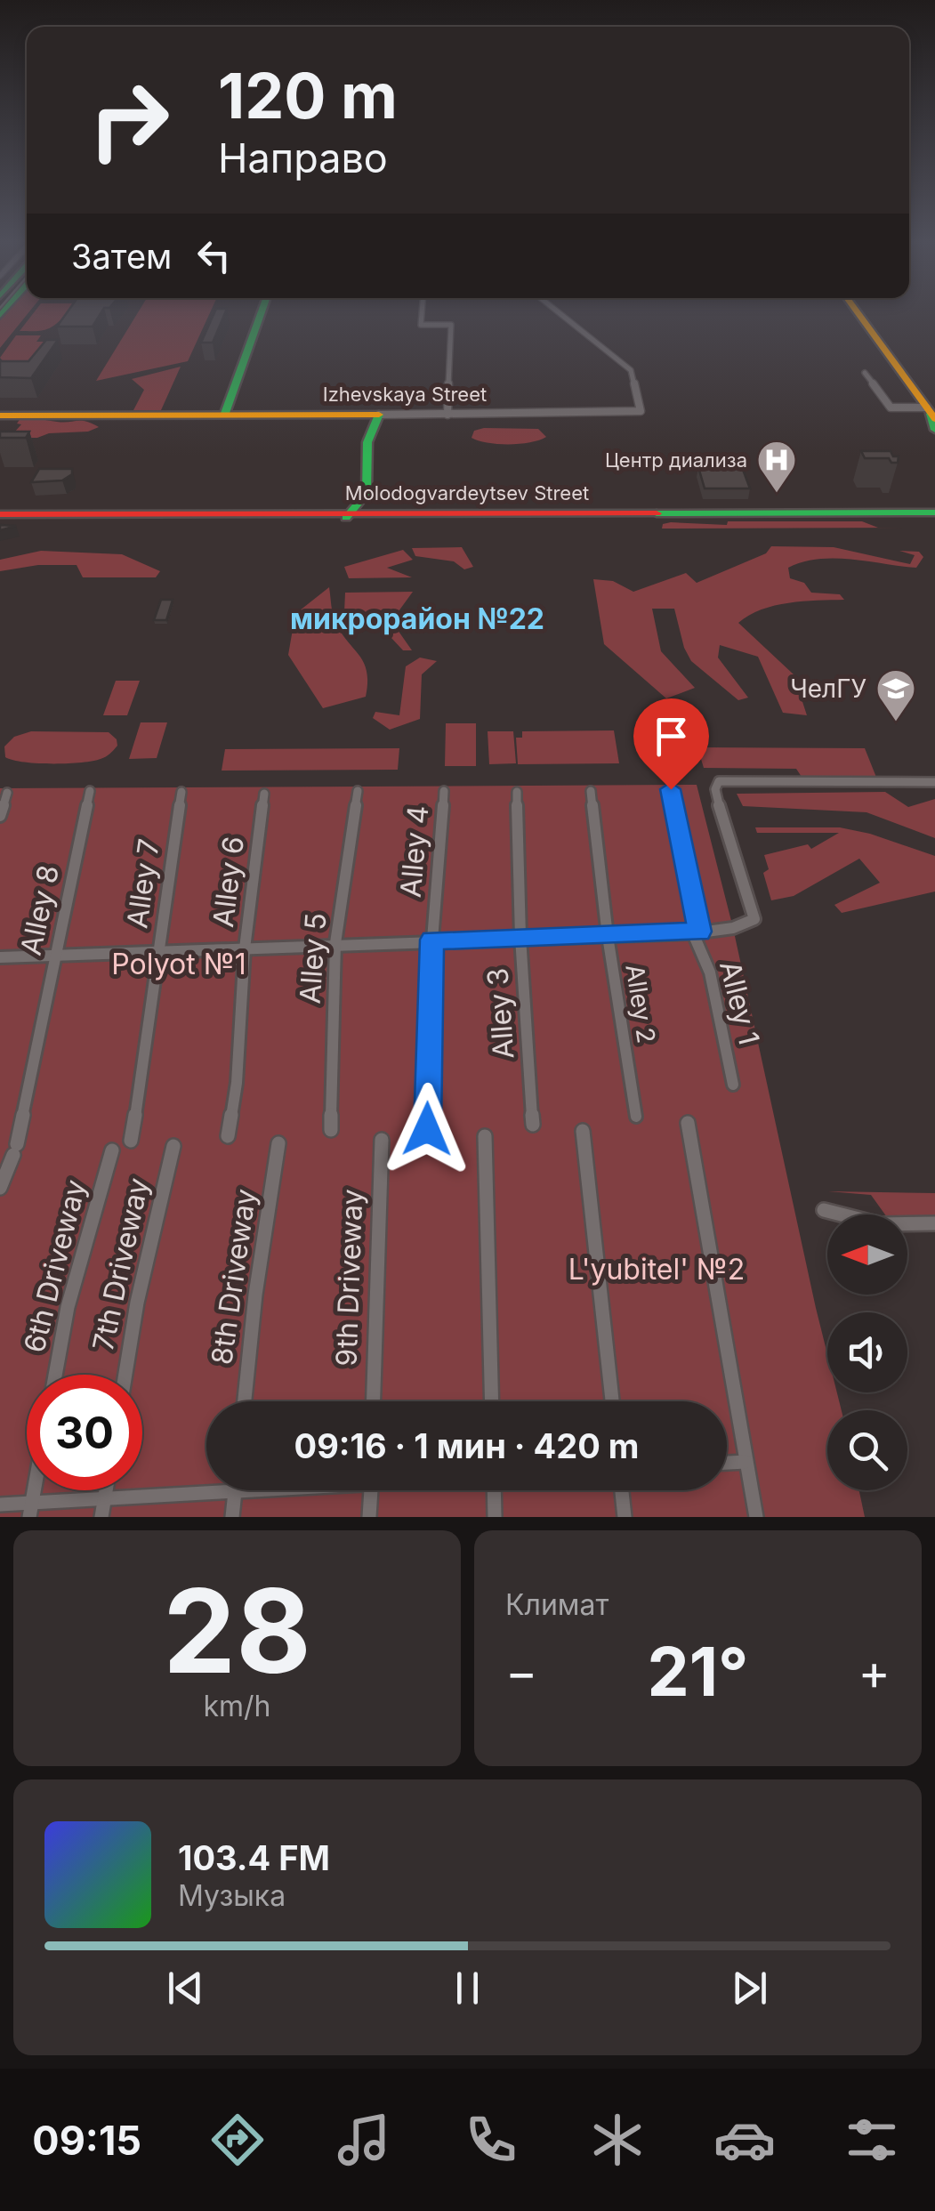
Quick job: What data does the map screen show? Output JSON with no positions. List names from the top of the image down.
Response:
{
  "streets": {
    "main road": ["Izhevskaya Street", "Molodogvardeytsev Street"],
    "street": [
      "Alley 4",
      "Alley 6",
      "Alley 7",
      "Alley 8",
      "Alley 5",
      "Alley 1",
      "Alley 2",
      "Alley 3",
      "7th Driveway",
      "6th Driveway",
      "8th Driveway",
      "9th Driveway"
    ]
  },
  "districts": ["микрорайон №22"],
  "parks": ["Polyot №1", "L'yubitel' №2"],
  "places": {
    "hospital": ["Центр диализа"],
    "school or university": ["ЧелГУ"]
  },
  "north": "left",
  "page": {
    "turn": ["120 m", "Направо"],
    "then": "Затем",
    "limit": "30",
    "trip": "09:16 · 1 мин · 420 m",
    "tile": [
      ["28", "km/h"],
      "Климат"
    ],
    "heat": ["−", "21°", "+"],
    "song": ["103.4 FM", "Музыка"],
    "tabs": "09:15"
  }
}
